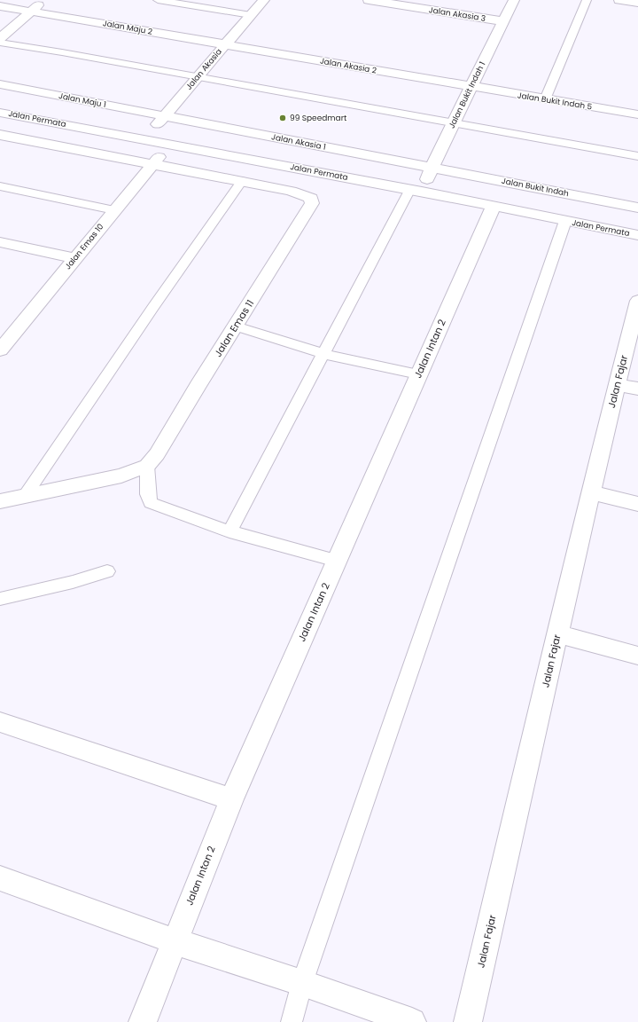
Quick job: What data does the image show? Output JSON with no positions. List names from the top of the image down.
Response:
{
  "streets": {
    "street": [
      "Jalan Akasia 3",
      "Jalan Maju 2",
      "Jalan Akasia 2",
      "Jalan Akasia",
      "Jalan Bukit Indah 1",
      "Jalan Maju 1",
      "Jalan Bukit Indah 5",
      "Jalan Permata",
      "Jalan Akasia 1",
      "Jalan Bukit Indah",
      "Jalan Emas 10",
      "Jalan Emas 11",
      "Jalan Intan 2",
      "Jalan Fajar"
    ]
  },
  "crossings": [
    ["Jalan Akasia 3", "Jalan Bukit Indah 1"],
    ["Jalan Maju 2", "Jalan Akasia 2"],
    ["Jalan Maju 2", "Jalan Akasia"],
    ["Jalan Akasia 2", "Jalan Akasia"],
    ["Jalan Akasia 2", "Jalan Bukit Indah 1"],
    ["Jalan Akasia 2", "Jalan Bukit Indah 5"],
    ["Jalan Akasia", "Jalan Maju 1"],
    ["Jalan Akasia", "Jalan Permata"],
    ["Jalan Akasia", "Jalan Akasia 1"],
    ["Jalan Bukit Indah 1", "Jalan Bukit Indah 5"],
    ["Jalan Bukit Indah 1", "Jalan Permata"],
    ["Jalan Bukit Indah 1", "Jalan Akasia 1"],
    ["Jalan Bukit Indah 1", "Jalan Bukit Indah"],
    ["Jalan Maju 1", "Jalan Akasia 1"],
    ["Jalan Permata", "Jalan Emas 10"],
    ["Jalan Permata", "Jalan Intan 2"],
    ["Jalan Akasia 1", "Jalan Bukit Indah"],
    ["Jalan Emas 10", "Jalan Emas 11"]
  ],
  "places": ["99 Speedmart"]
}
